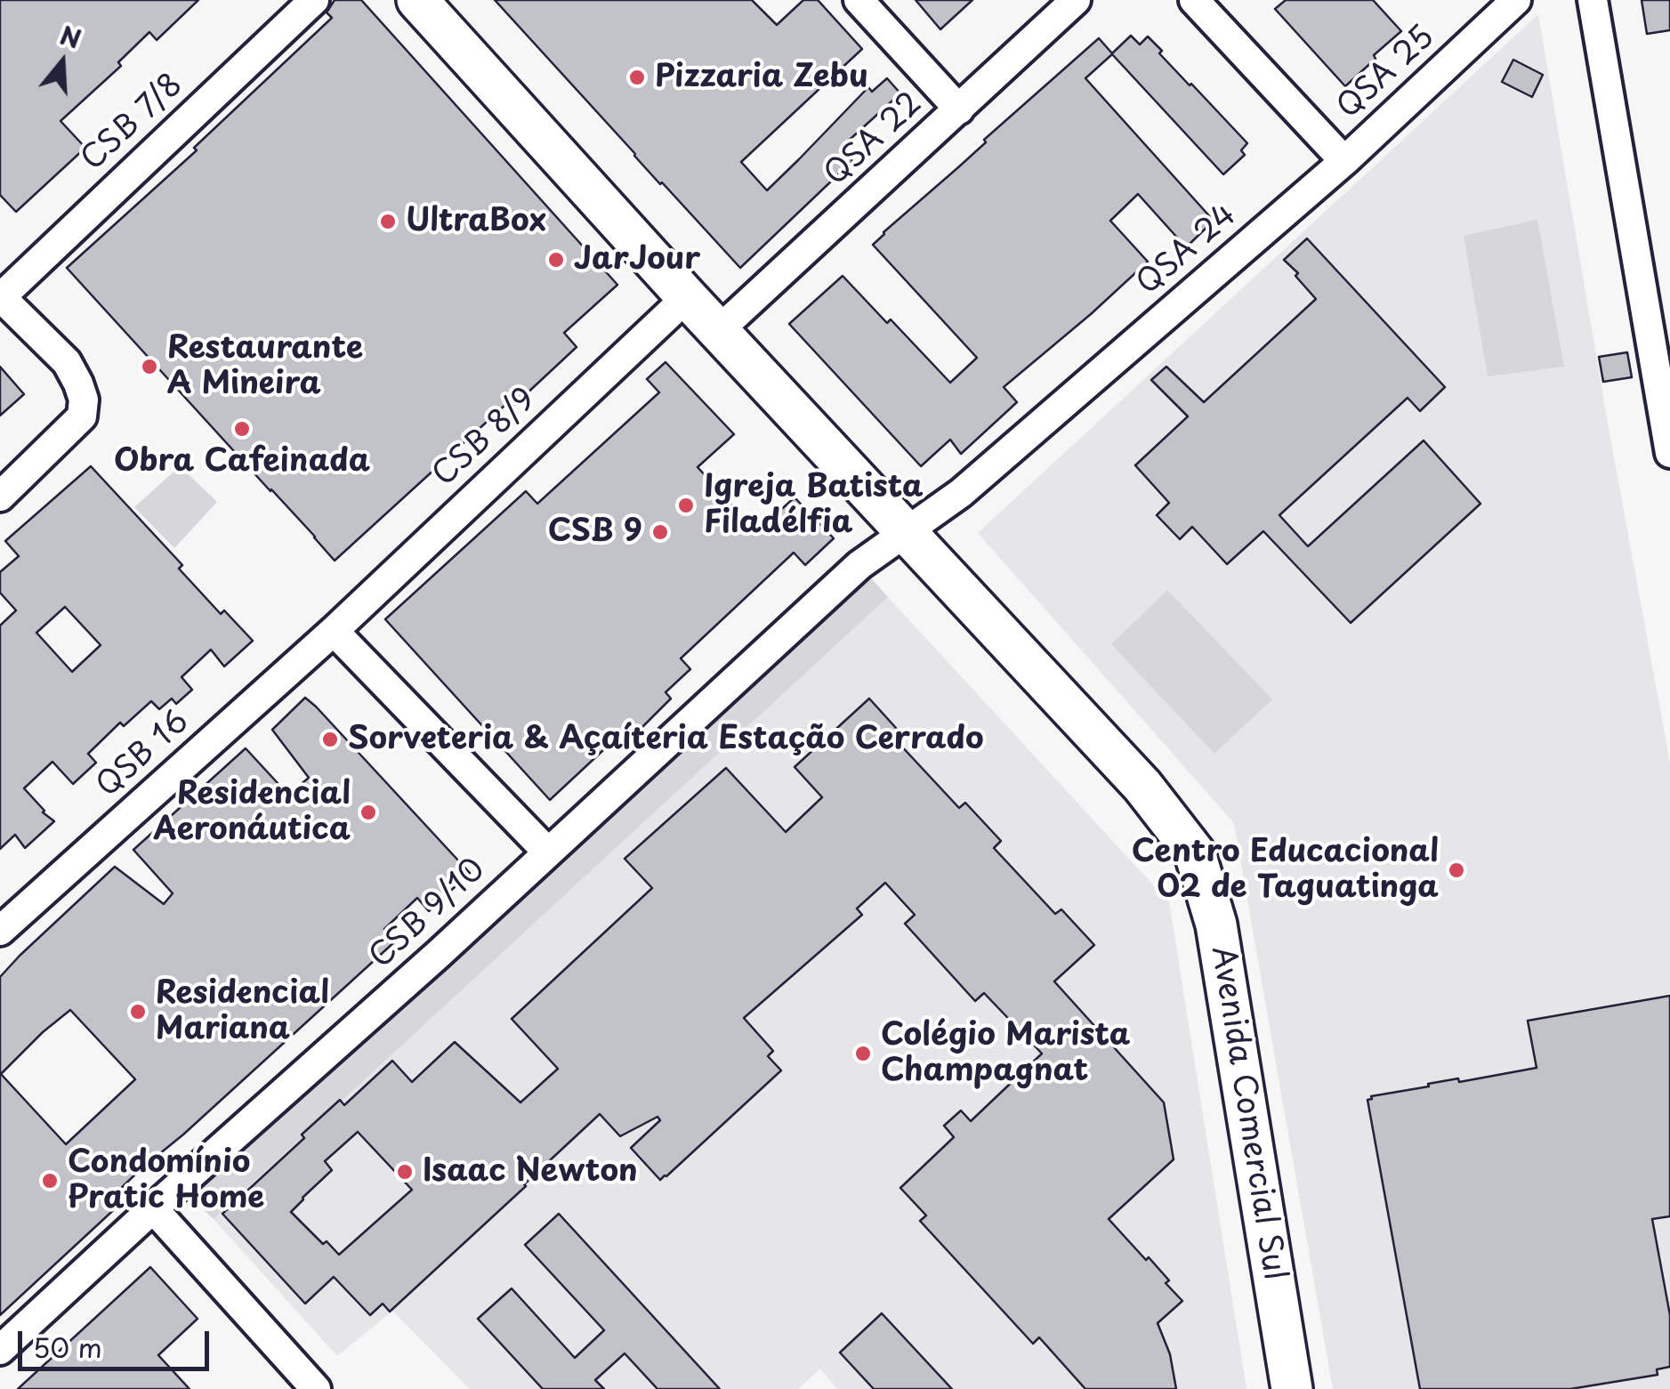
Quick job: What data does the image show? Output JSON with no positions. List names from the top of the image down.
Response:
{
  "streets": {
    "main road": ["Avenida Comercial Sul"],
    "street": [
      "QSA 25",
      "CSB 7/8",
      "QSA 22",
      "QSA 24",
      "CSB 8/9",
      "QSB 16",
      "CSB 9/10"
    ]
  },
  "crossings": [
    ["QSA 25", "QSA 24"],
    ["QSA 22", "Avenida Comercial Sul"],
    ["QSA 24", "CSB 9/10"],
    ["QSA 24", "Avenida Comercial Sul"],
    ["CSB 8/9", "QSB 16"],
    ["CSB 8/9", "Avenida Comercial Sul"],
    ["CSB 9/10", "Avenida Comercial Sul"]
  ],
  "places": [
    "Pizzaria Zebu",
    "UltraBox",
    "JarJour",
    "Restaurante A Mineira",
    "Obra Cafeinada",
    "Igreja Batista Filadélfia",
    "CSB 9",
    "Sorveteria & Açaíteria Estação Cerrado",
    "Residencial Aeronáutica",
    "Centro Educacional 02 de Taguatinga",
    "Residencial Mariana",
    "Colégio Marista Champagnat",
    "Isaac Newton",
    "Condomínio Pratic Home"
  ],
  "scale_bar": "50 m",
  "north": "top"
}
